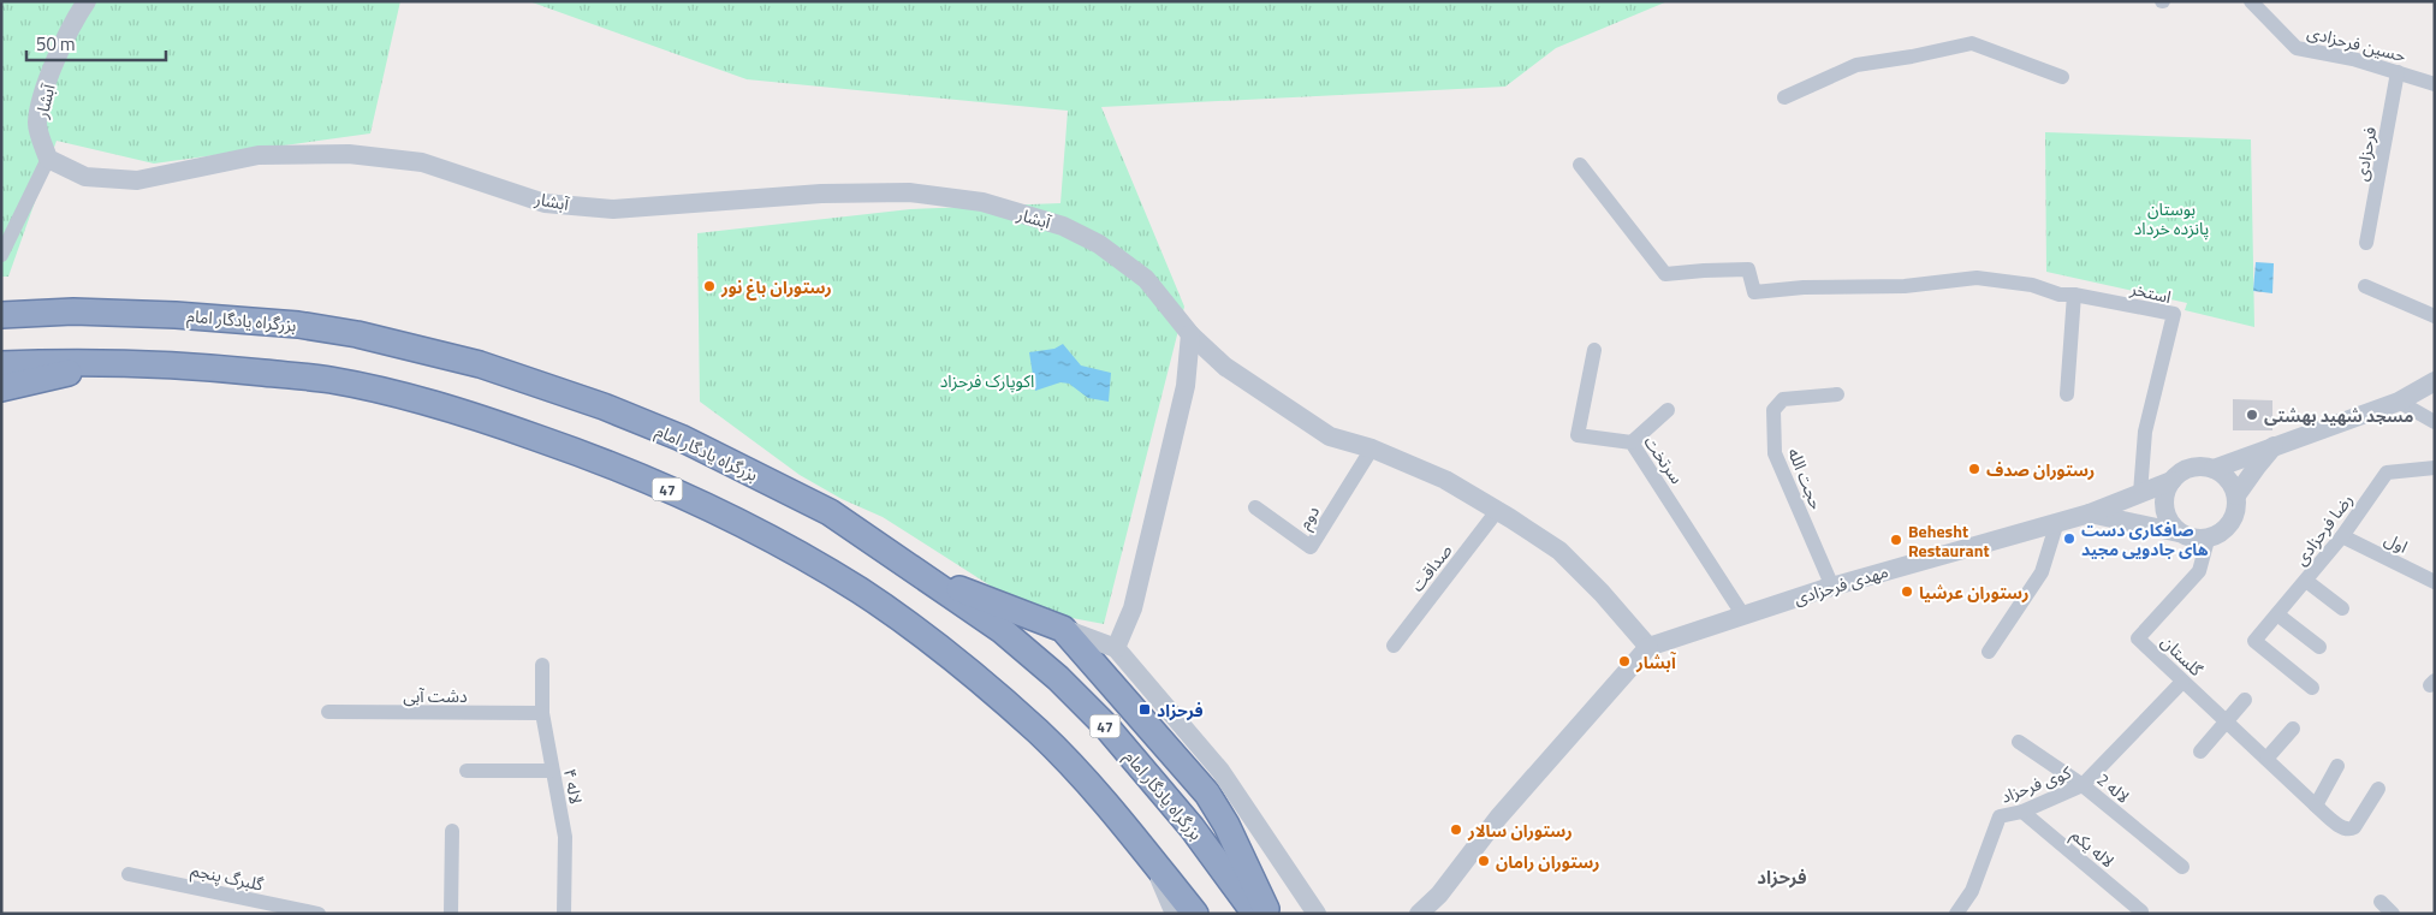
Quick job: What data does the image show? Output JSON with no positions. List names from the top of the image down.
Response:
{
  "streets": {
    "highway": ["بزرگراه یادگار امام", "47"],
    "street": [
      "حسین فرحزادی",
      "آبشار",
      "فرحزادی",
      "استخر",
      "سرتخت",
      "حجت الله",
      "دوم",
      "رضا فرحزادی",
      "اول",
      "صداقت",
      "مهدی فرحزادی",
      "گلستان",
      "دشت آبی",
      "کوی فرحزاد",
      "لاله ۴",
      "لاله 2",
      "لاله یکم",
      "گلبرگ پنجم"
    ]
  },
  "crossings": [
    ["حسین فرحزادی", "فرحزادی"],
    ["آبشار", "دوم"],
    ["آبشار", "صداقت"],
    ["آبشار", "مهدی فرحزادی"],
    ["استخر", "مهدی فرحزادی"],
    ["سرتخت", "مهدی فرحزادی"],
    ["حجت الله", "مهدی فرحزادی"],
    ["رضا فرحزادی", "اول"],
    ["مهدی فرحزادی", "گلستان"],
    ["گلستان", "کوی فرحزاد"],
    ["دشت آبی", "لاله ۴"],
    ["کوی فرحزاد", "لاله 2"],
    ["کوی فرحزاد", "لاله یکم"]
  ],
  "districts": ["فرحزاد"],
  "parks": ["بوستان پانزده خرداد", "اکوپارک فرحزاد"],
  "places": {
    "other": [
      "رستوران باغ نور",
      "مسجد شهید بهشتی",
      "رستوران صدف",
      "صافکاری دست های جادویی مجید",
      "Behesht Restaurant",
      "رستوران عرشیا",
      "آبشار",
      "رستوران سالار",
      "رستوران رامان"
    ],
    "transit": ["فرحزاد"]
  },
  "scale_bar": "50 m"
}
